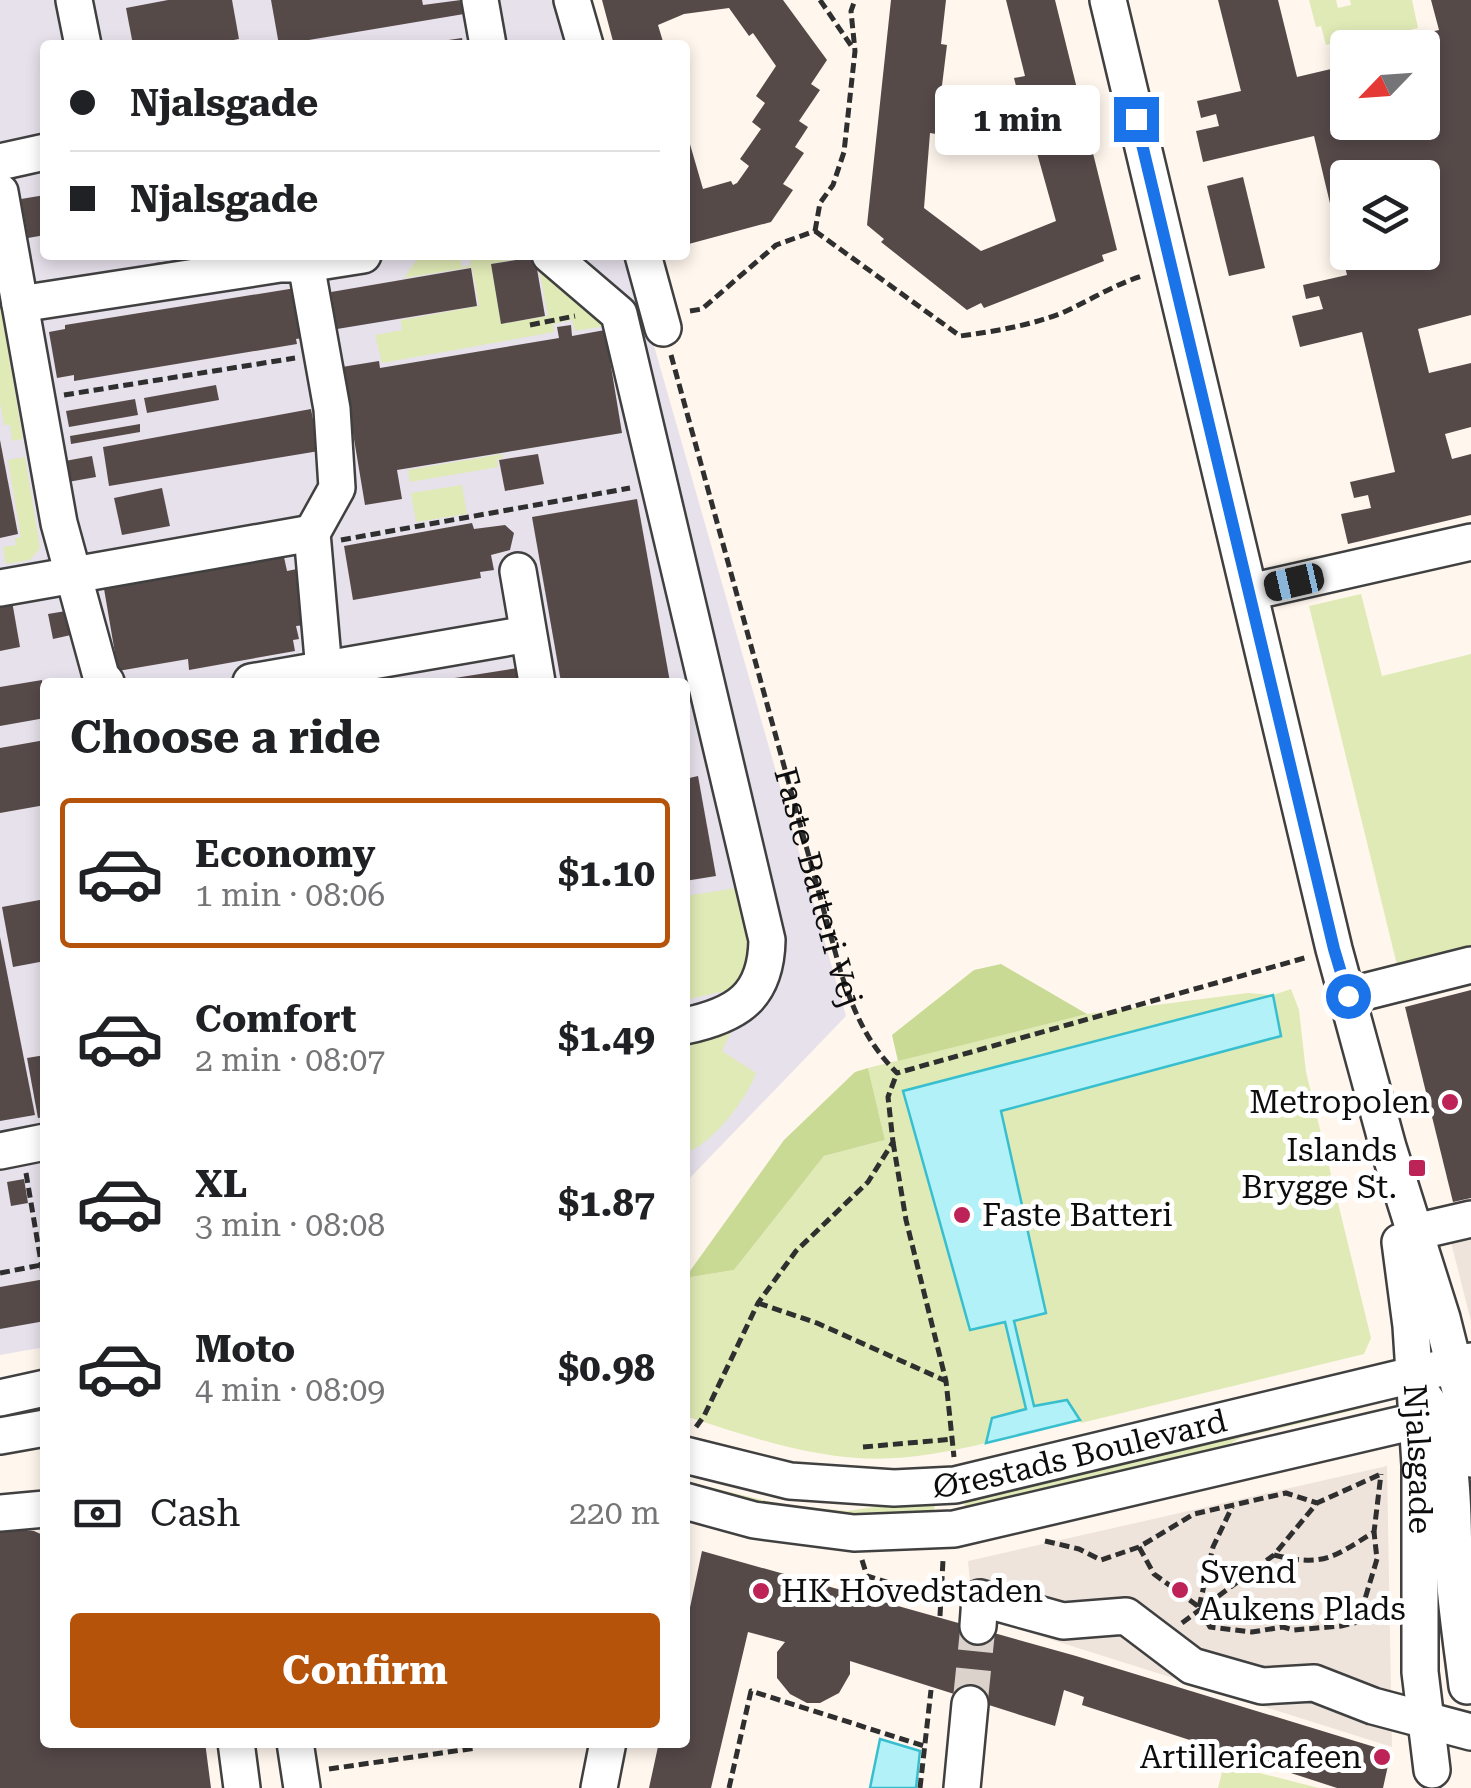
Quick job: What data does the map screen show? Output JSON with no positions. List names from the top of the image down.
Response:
{
  "streets": {
    "street": ["Ørestads Boulevard", "Njalsgade"],
    "path": ["Faste Batteri Vej"]
  },
  "crossings": [
    ["Ørestads Boulevard", "Njalsgade"]
  ],
  "places": {
    "other": [
      "Metropolen",
      "Faste Batteri",
      "Svend Aukens Plads",
      "HK Hovedstaden",
      "Artillericafeen"
    ],
    "transit": ["Islands Brygge St."]
  },
  "north": "bottom left",
  "page": {
    "banner": ["Njalsgade", "Njalsgade"],
    "bubble": "1 min",
    "heading": "Choose a ride",
    "list": [
      {
        "name": "Economy",
        "note": "1 min · 08:06",
        "value": "$1.10"
      },
      {
        "name": "Comfort",
        "note": "2 min · 08:07",
        "value": "$1.49"
      },
      {
        "name": "XL",
        "note": "3 min · 08:08",
        "value": "$1.87"
      },
      {
        "name": "Moto",
        "note": "4 min · 08:09",
        "value": "$0.98"
      }
    ],
    "pay": ["Cash", "220 m"],
    "buttons": "Confirm"
  }
}
